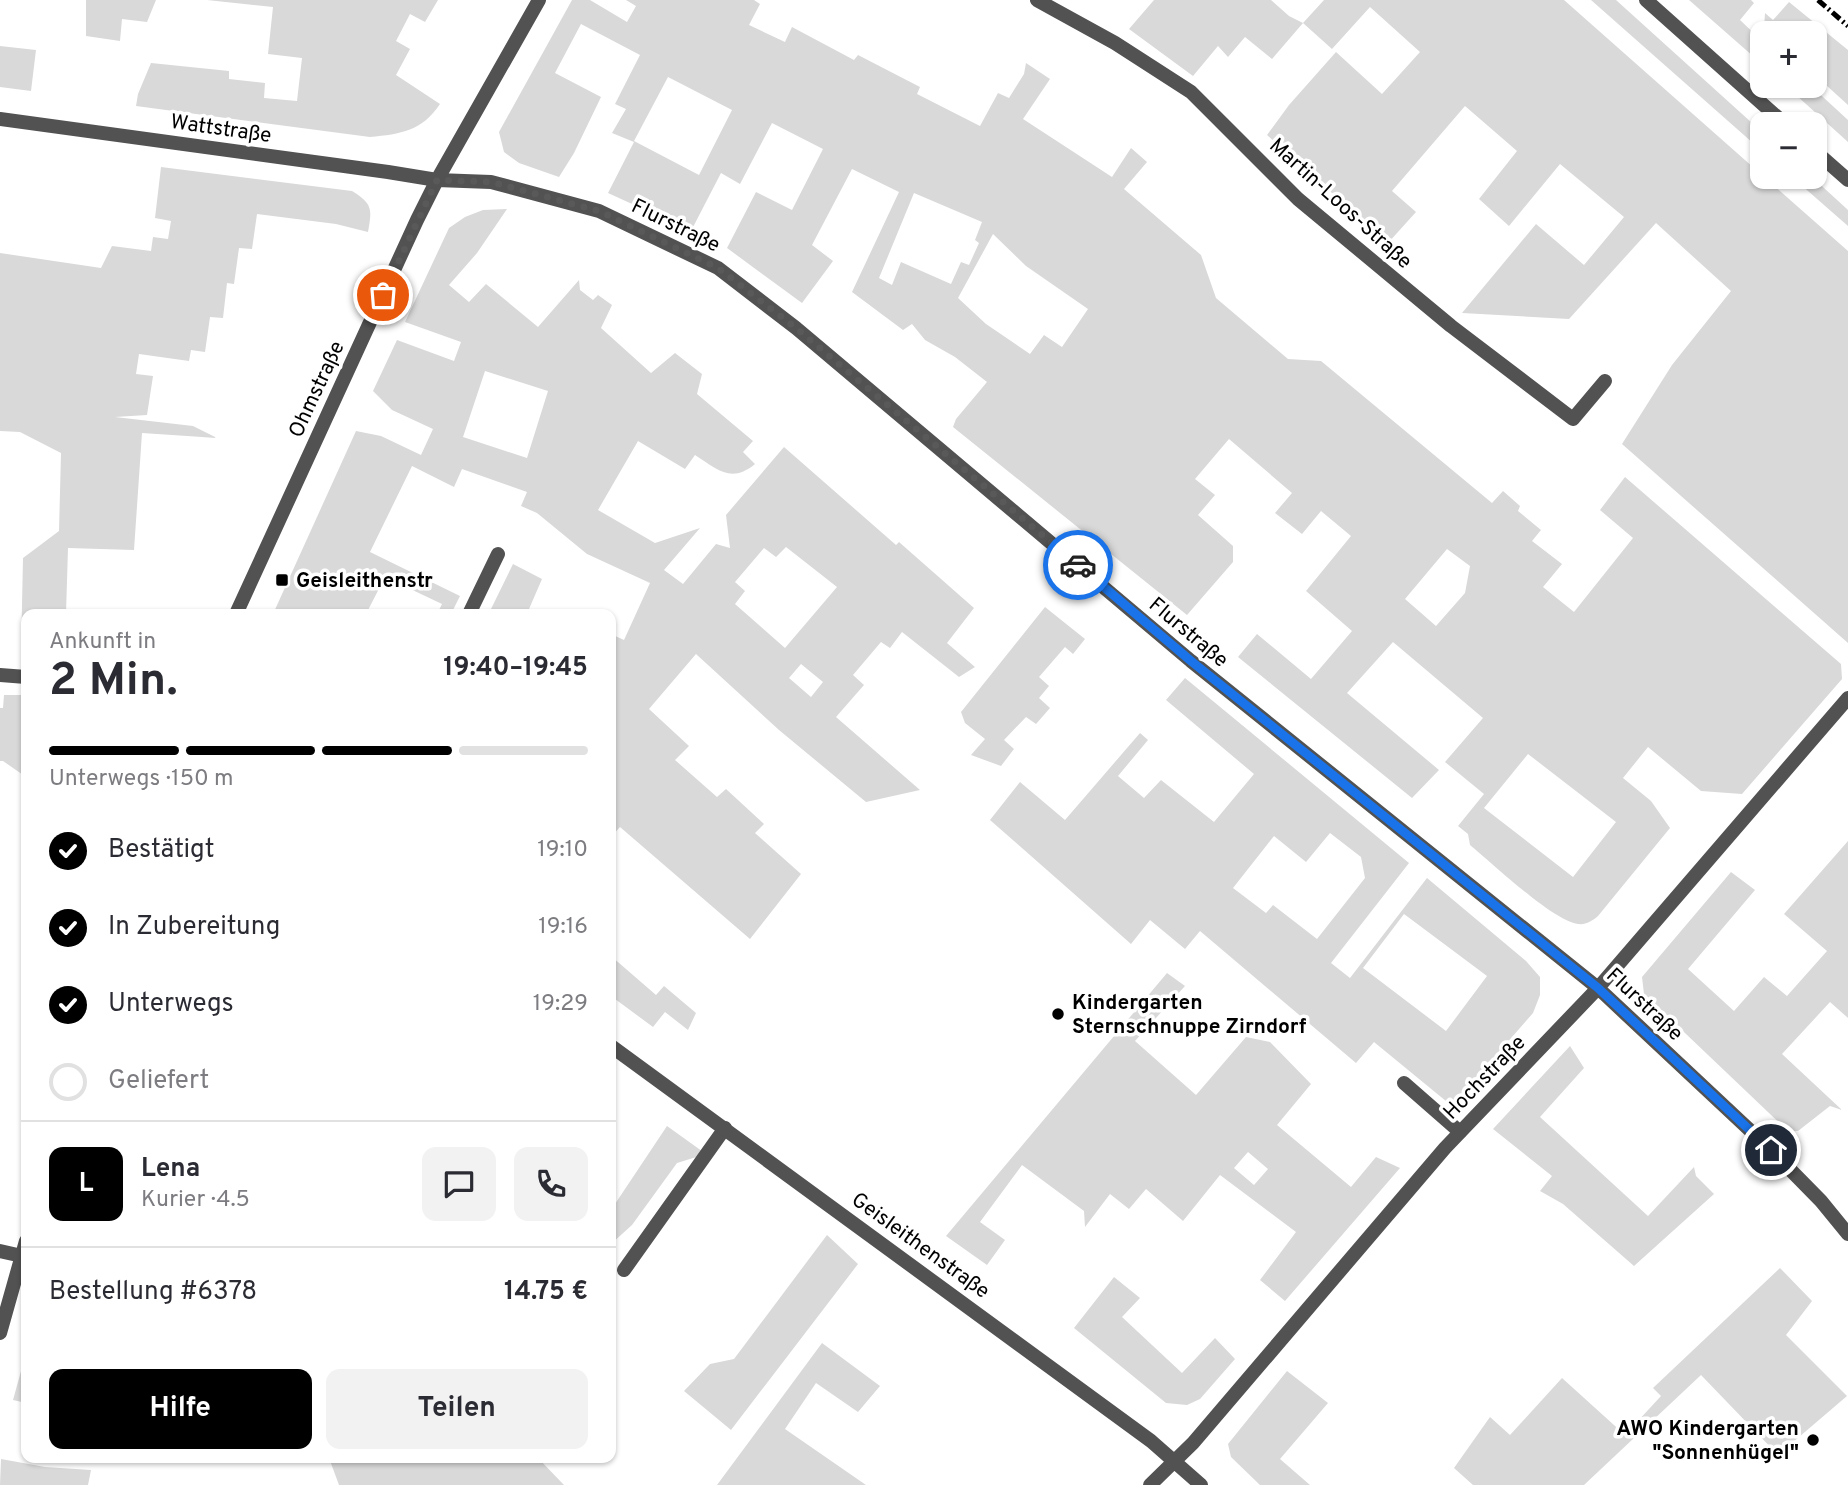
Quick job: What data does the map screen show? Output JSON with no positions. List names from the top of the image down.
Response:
{
  "streets": {
    "street": [
      "Wattstraße",
      "Martin-Loos-Straße",
      "Flurstraße",
      "Ohmstraße",
      "Hochstraße",
      "Geisleithenstraße"
    ]
  },
  "crossings": [
    ["Wattstraße", "Flurstraße"],
    ["Wattstraße", "Ohmstraße"],
    ["Flurstraße", "Ohmstraße"],
    ["Flurstraße", "Hochstraße"],
    ["Hochstraße", "Geisleithenstraße"]
  ],
  "places": {
    "transit": ["Geisleithenstr"],
    "other": ["Kindergarten Sternschnuppe Zirndorf", "AWO Kindergarten \"Sonnenhügel\""]
  },
  "page": {
    "map_buttons": ["+", "−"],
    "heading": ["2 Min.", "Ankunft in", "19:40–19:45"],
    "panel": [
      "Lena",
      "Kurier · 4.5",
      "Bestellung #6378",
      "14.75 €"
    ],
    "bar": "Unterwegs · 150 m",
    "list": [
      ["Bestätigt", "19:10"],
      ["In Zubereitung", "19:16"],
      ["Unterwegs", "19:29"],
      "Geliefert"
    ],
    "round": "L",
    "buttons": ["Hilfe", "Teilen"]
  }
}
